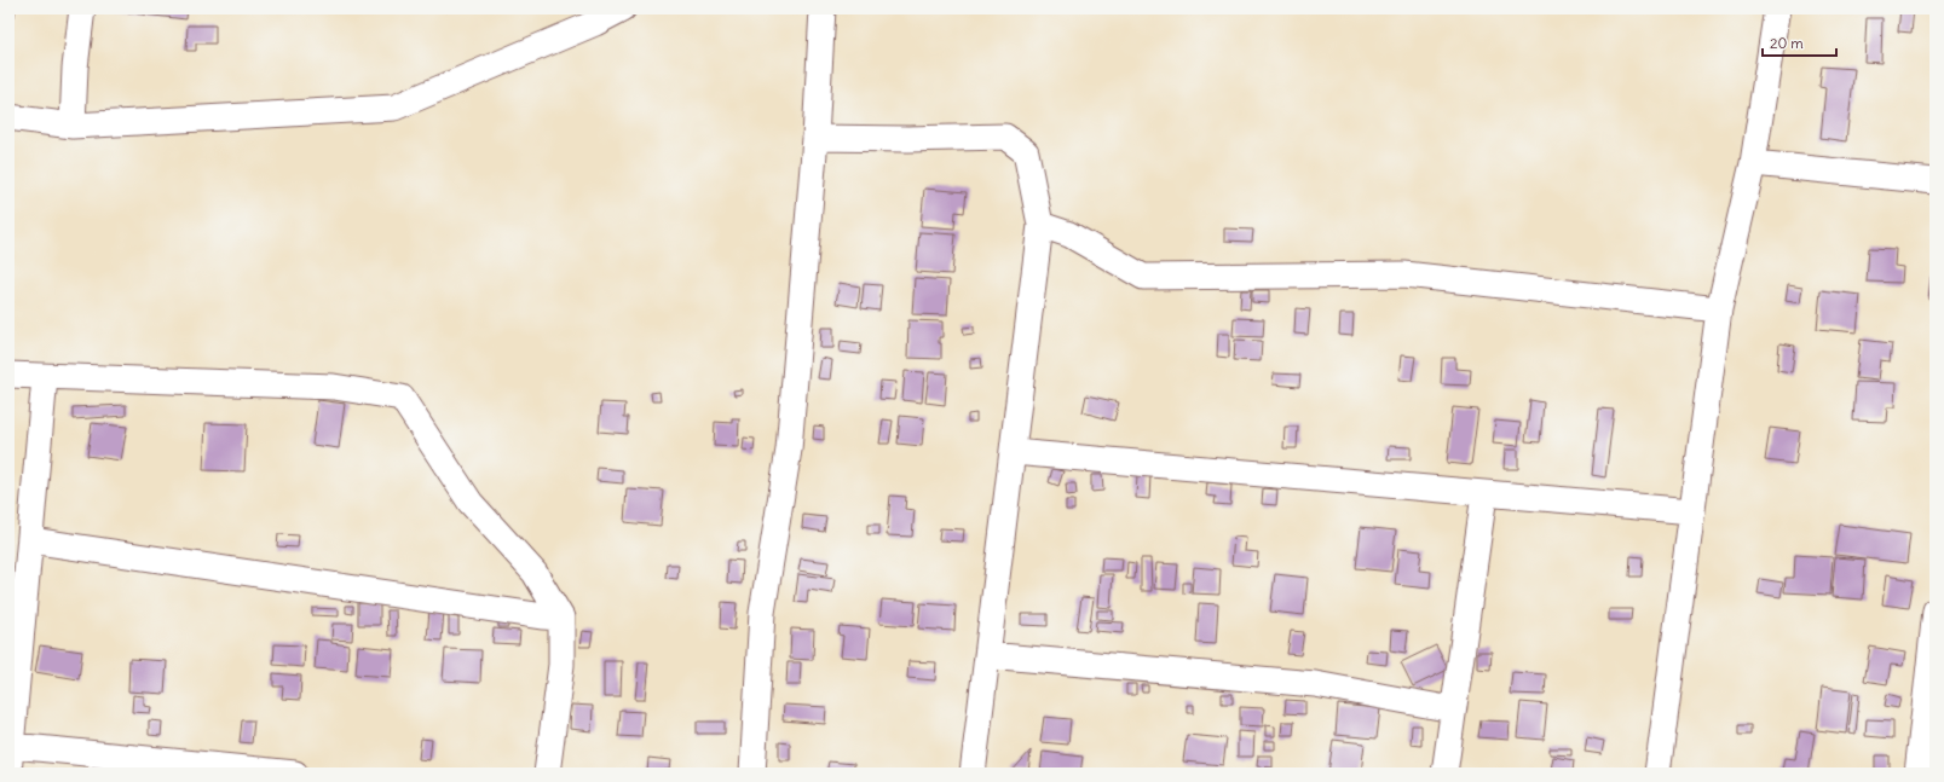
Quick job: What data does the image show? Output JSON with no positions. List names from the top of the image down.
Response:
{
  "scale_bar": "20 m"
}
